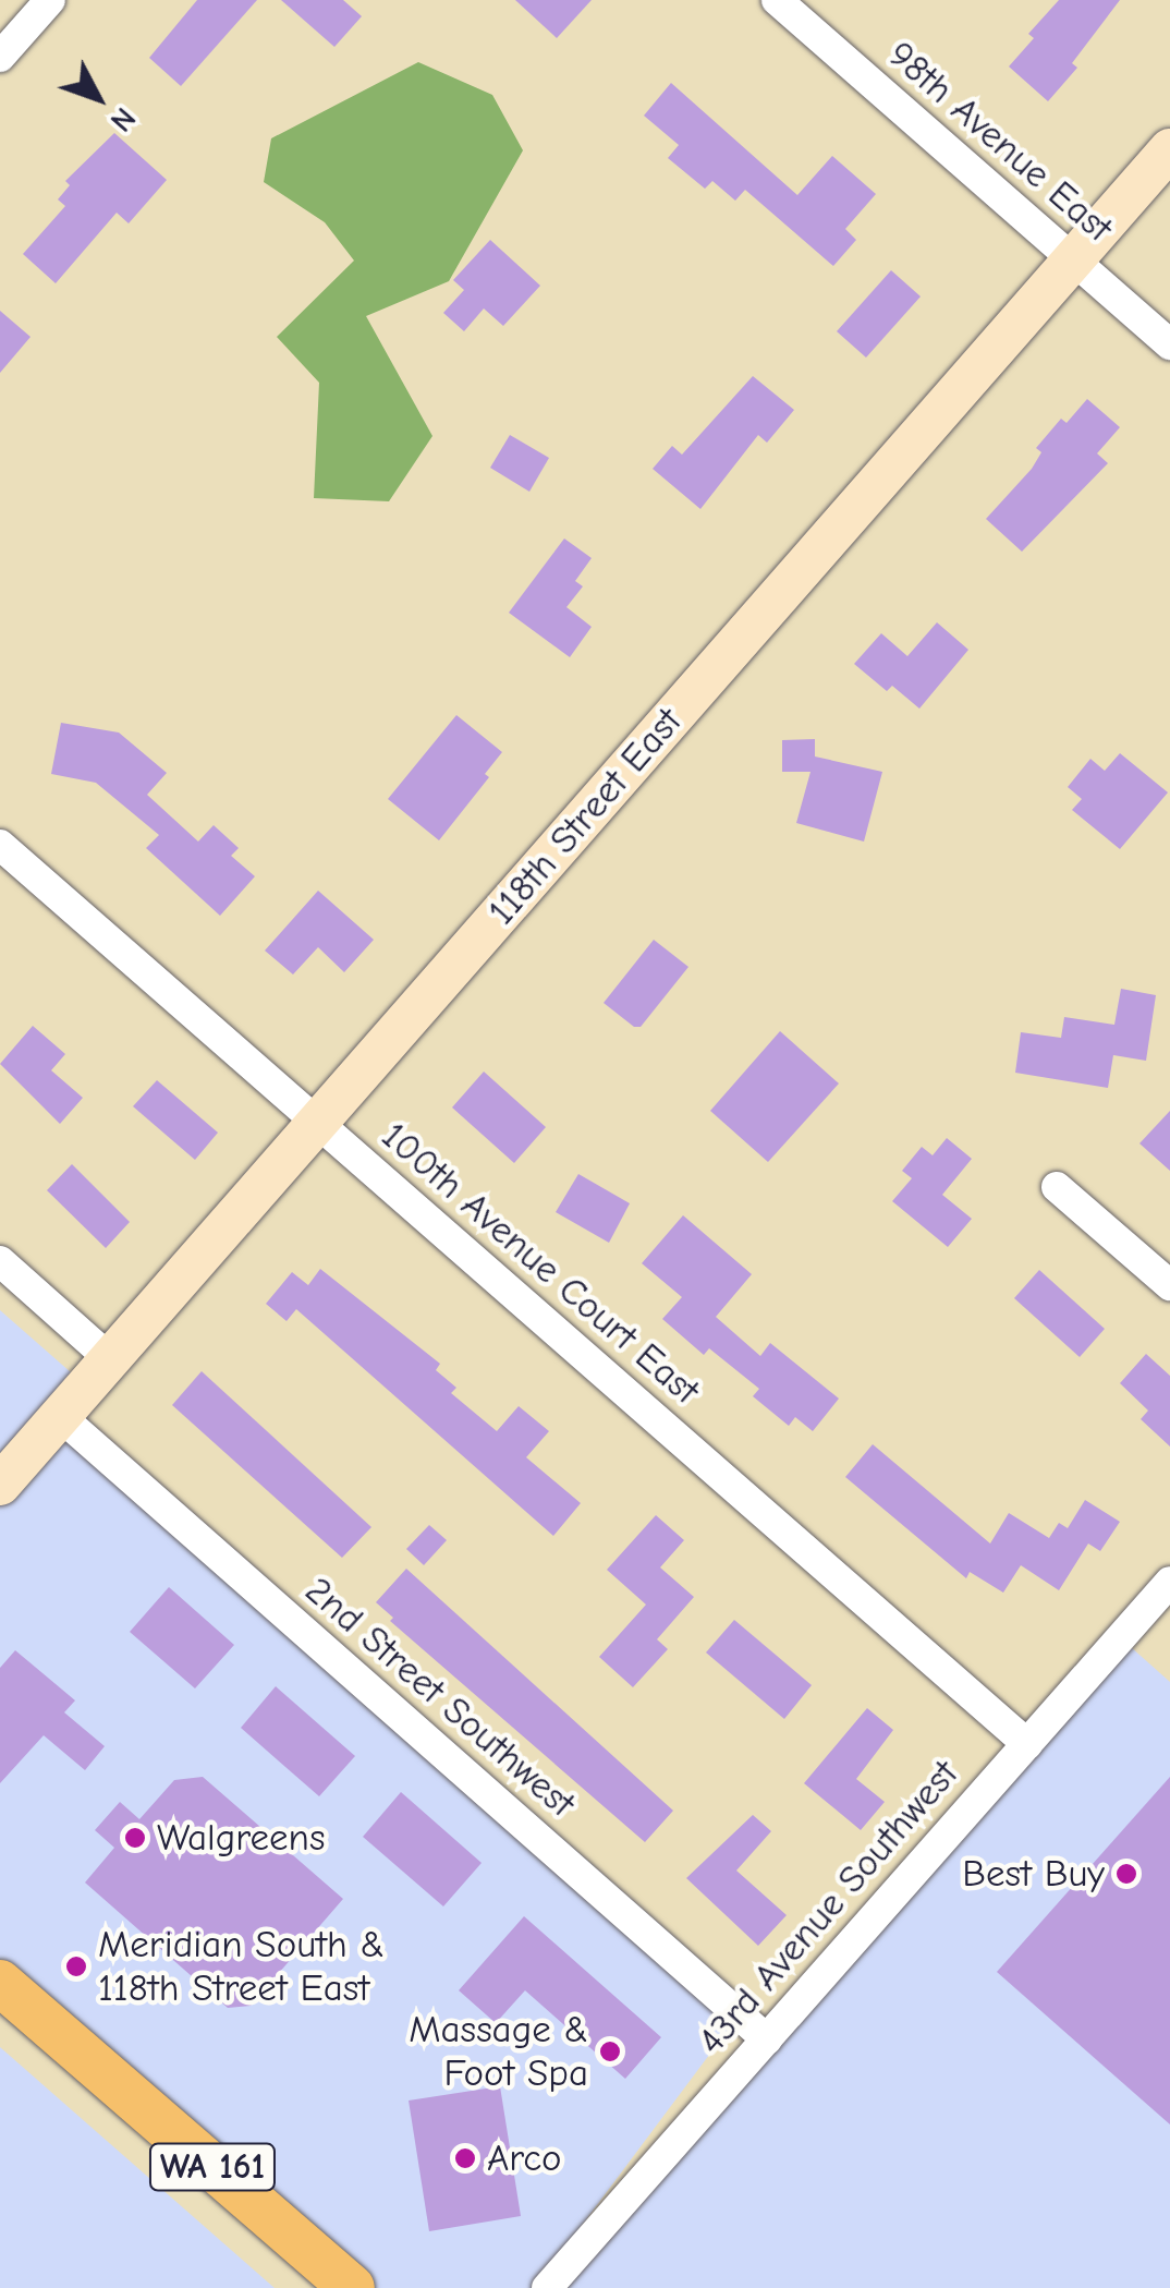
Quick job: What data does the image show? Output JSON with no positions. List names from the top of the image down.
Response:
{
  "streets": {
    "main road": ["WA 161"],
    "street": [
      "98th Avenue East",
      "118th Street East",
      "100th Avenue Court East",
      "2nd Street Southwest",
      "43rd Avenue Southwest"
    ]
  },
  "crossings": [
    ["98th Avenue East", "118th Street East"],
    ["118th Street East", "100th Avenue Court East"],
    ["118th Street East", "2nd Street Southwest"],
    ["100th Avenue Court East", "43rd Avenue Southwest"],
    ["2nd Street Southwest", "43rd Avenue Southwest"]
  ],
  "places": [
    "Walgreens",
    "Best Buy",
    "Meridian South & 118th Street East",
    "Massage & Foot Spa",
    "Arco"
  ],
  "north": "bottom right"
}
